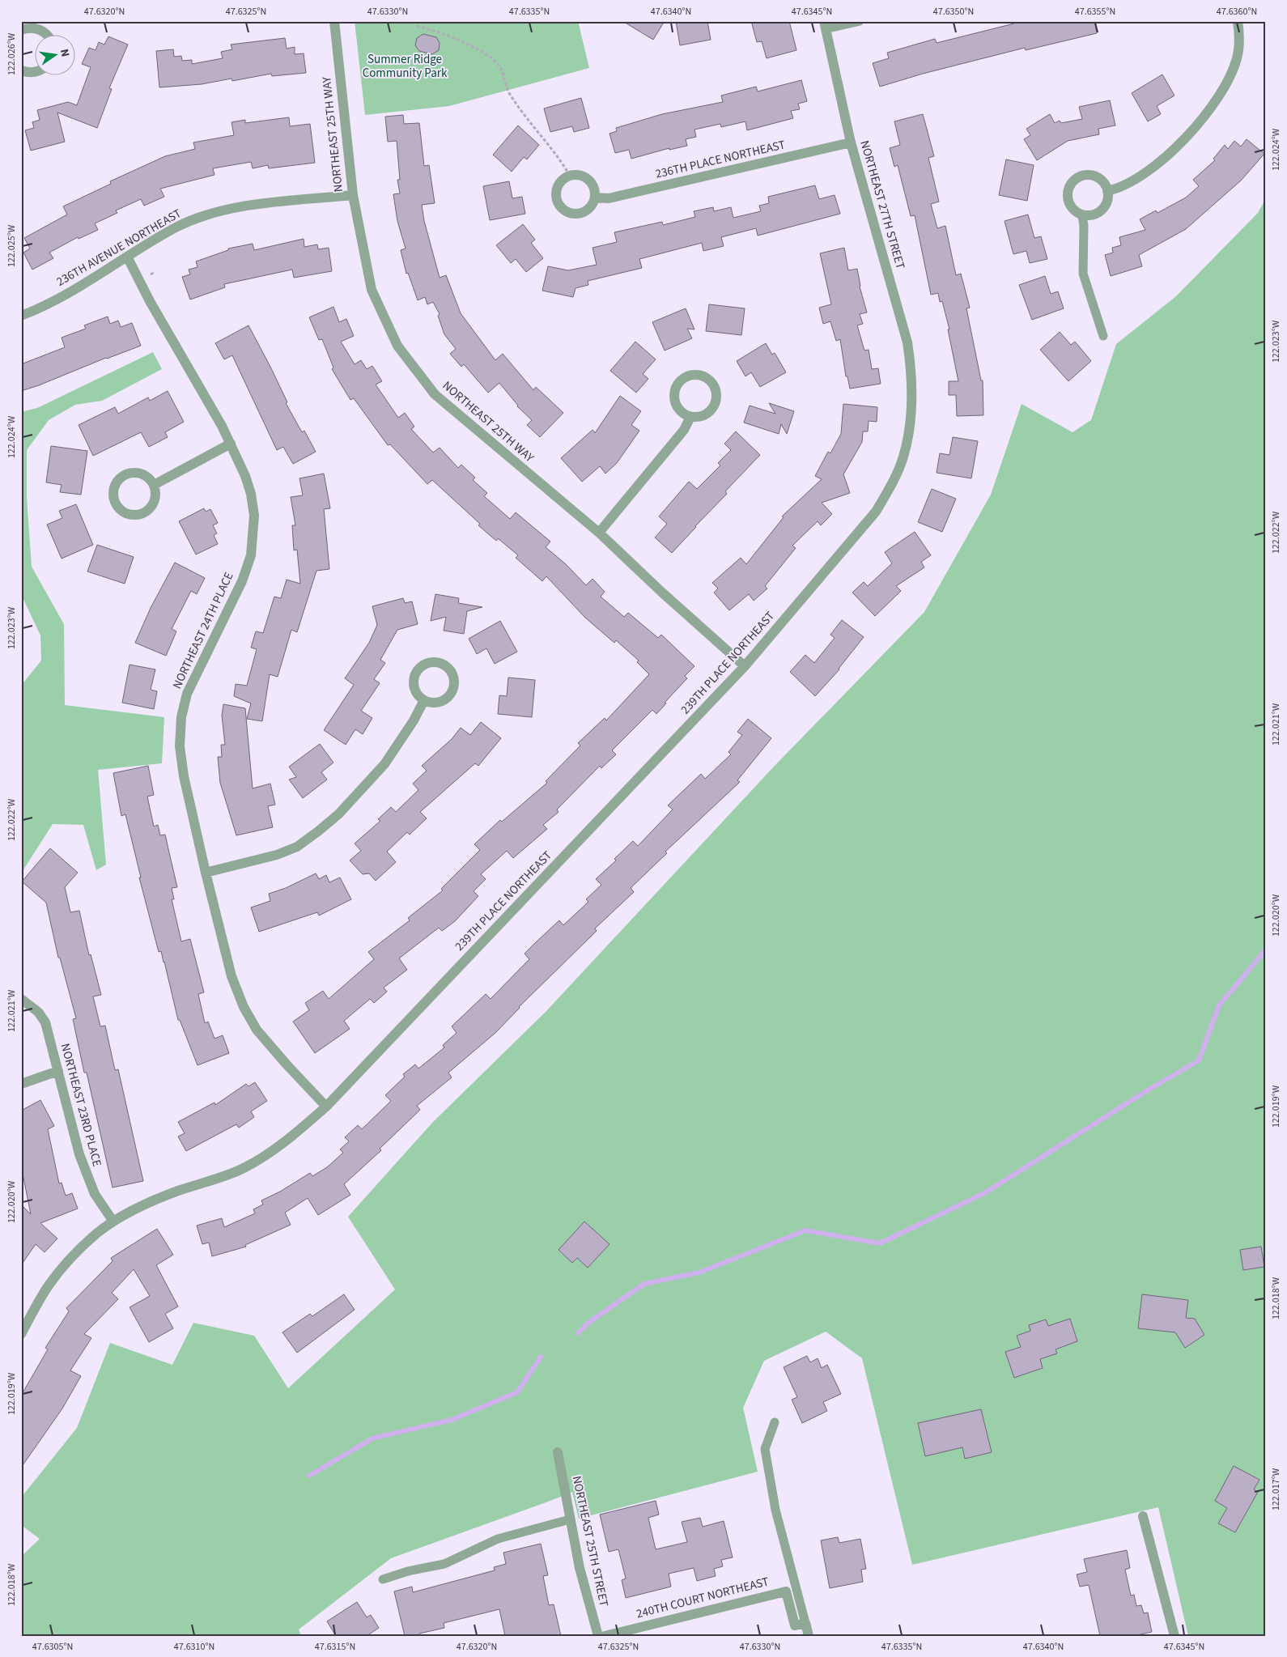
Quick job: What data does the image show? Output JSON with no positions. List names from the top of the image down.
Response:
{
  "streets": {
    "street": [
      "NORTHEAST 25TH WAY",
      "236TH PLACE NORTHEAST",
      "NORTHEAST 27TH STREET",
      "236TH AVENUE NORTHEAST",
      "NORTHEAST 24TH PLACE",
      "239TH PLACE NORTHEAST",
      "NORTHEAST 23RD PLACE",
      "NORTHEAST 25TH STREET",
      "240TH COURT NORTHEAST"
    ]
  },
  "crossings": [
    ["NORTHEAST 25TH WAY", "236TH AVENUE NORTHEAST"],
    ["NORTHEAST 25TH WAY", "239TH PLACE NORTHEAST"],
    ["236TH PLACE NORTHEAST", "NORTHEAST 27TH STREET"],
    ["NORTHEAST 27TH STREET", "239TH PLACE NORTHEAST"],
    ["236TH AVENUE NORTHEAST", "NORTHEAST 24TH PLACE"],
    ["NORTHEAST 24TH PLACE", "239TH PLACE NORTHEAST"],
    ["239TH PLACE NORTHEAST", "NORTHEAST 23RD PLACE"]
  ],
  "parks": ["Summer Ridge Community Park"],
  "north": "right",
  "coordinates": [
    "47.6320°N",
    "47.6325°N",
    "47.6330°N",
    "47.6335°N",
    "47.6340°N",
    "47.6345°N",
    "47.6350°N",
    "47.6355°N",
    "47.6360°N",
    "122.026°W",
    "122.024°W",
    "122.025°W",
    "122.023°W",
    "122.022°W",
    "122.021°W",
    "122.020°W",
    "122.019°W",
    "122.018°W",
    "122.017°W",
    "47.6305°N",
    "47.6310°N",
    "47.6315°N"
  ]
}
